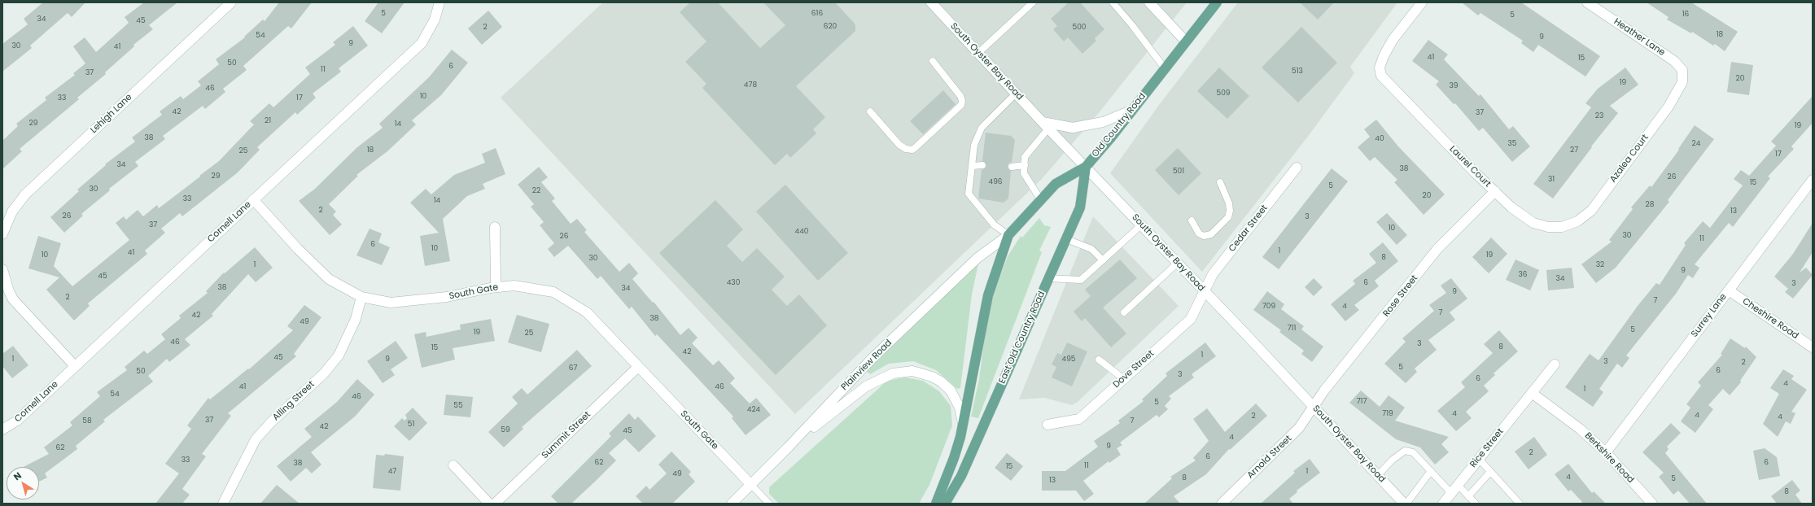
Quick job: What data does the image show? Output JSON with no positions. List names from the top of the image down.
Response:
{
  "streets": {
    "main road": ["Old Country Road", "East Old Country Road"],
    "street": [
      "Heather Lane",
      "South Oyster Bay Road",
      "Lehigh Lane",
      "Azalea Court",
      "Laurel Court",
      "Cornell Lane",
      "Cedar Street",
      "South Gate",
      "Rose Street",
      "Surrey Lane",
      "Cheshire Road",
      "Plainview Road",
      "Dove Street",
      "Alling Street",
      "Summit Street",
      "Rice Street",
      "Arnold Street",
      "Berkshire Road"
    ]
  },
  "crossings": [
    ["Heather Lane", "Azalea Court"],
    ["South Oyster Bay Road", "Old Country Road"],
    ["South Oyster Bay Road", "Cedar Street"],
    ["South Oyster Bay Road", "Rose Street"],
    ["South Oyster Bay Road", "East Old Country Road"],
    ["South Oyster Bay Road", "Dove Street"],
    ["South Oyster Bay Road", "Arnold Street"],
    ["Old Country Road", "East Old Country Road"],
    ["Old Country Road", "Plainview Road"],
    ["Azalea Court", "Laurel Court"],
    ["Laurel Court", "Rose Street"],
    ["Cornell Lane", "South Gate"],
    ["Cedar Street", "Dove Street"],
    ["South Gate", "Plainview Road"],
    ["South Gate", "Alling Street"],
    ["South Gate", "Summit Street"],
    ["Rose Street", "Arnold Street"],
    ["Surrey Lane", "Cheshire Road"],
    ["Surrey Lane", "Berkshire Road"],
    ["Rice Street", "Berkshire Road"]
  ],
  "house_numbers": [
    "5",
    "616",
    "16",
    "5",
    "34",
    "45",
    "620",
    "2",
    "500",
    "18",
    "54",
    "9",
    "9",
    "30",
    "41",
    "41",
    "15",
    "50",
    "6",
    "11",
    "513",
    "37",
    "20",
    "19",
    "478",
    "39",
    "46",
    "509",
    "10",
    "33",
    "17",
    "42",
    "37",
    "23",
    "21",
    "29",
    "14",
    "19",
    "38",
    "40",
    "35",
    "24",
    "18",
    "27",
    "25",
    "17",
    "34",
    "38",
    "501",
    "29",
    "26",
    "31",
    "496",
    "15",
    "5",
    "30",
    "22",
    "20",
    "33",
    "14",
    "28",
    "2",
    "13",
    "26",
    "3",
    "37",
    "10",
    "440",
    "30",
    "26",
    "11",
    "6",
    "10",
    "1",
    "41",
    "10",
    "19",
    "8",
    "30",
    "1",
    "32",
    "9",
    "36",
    "45",
    "34",
    "430",
    "6",
    "3",
    "38",
    "34",
    "9",
    "2",
    "7",
    "709",
    "4",
    "7",
    "42",
    "38",
    "49",
    "711",
    "5",
    "19",
    "25",
    "46",
    "3",
    "8",
    "15",
    "42",
    "1",
    "45",
    "1",
    "9",
    "495",
    "3",
    "2",
    "5",
    "67",
    "6",
    "50",
    "3",
    "6",
    "4",
    "41",
    "46",
    "1",
    "54",
    "46",
    "717",
    "5",
    "55",
    "424",
    "719",
    "4",
    "4",
    "2",
    "4",
    "37",
    "58",
    "7",
    "51",
    "42",
    "59",
    "45",
    "4",
    "9",
    "62",
    "2",
    "6",
    "33",
    "62",
    "6",
    "38",
    "11",
    "15",
    "47",
    "1",
    "49",
    "4",
    "8",
    "5",
    "13",
    "8"
  ],
  "north": "top left"
}
